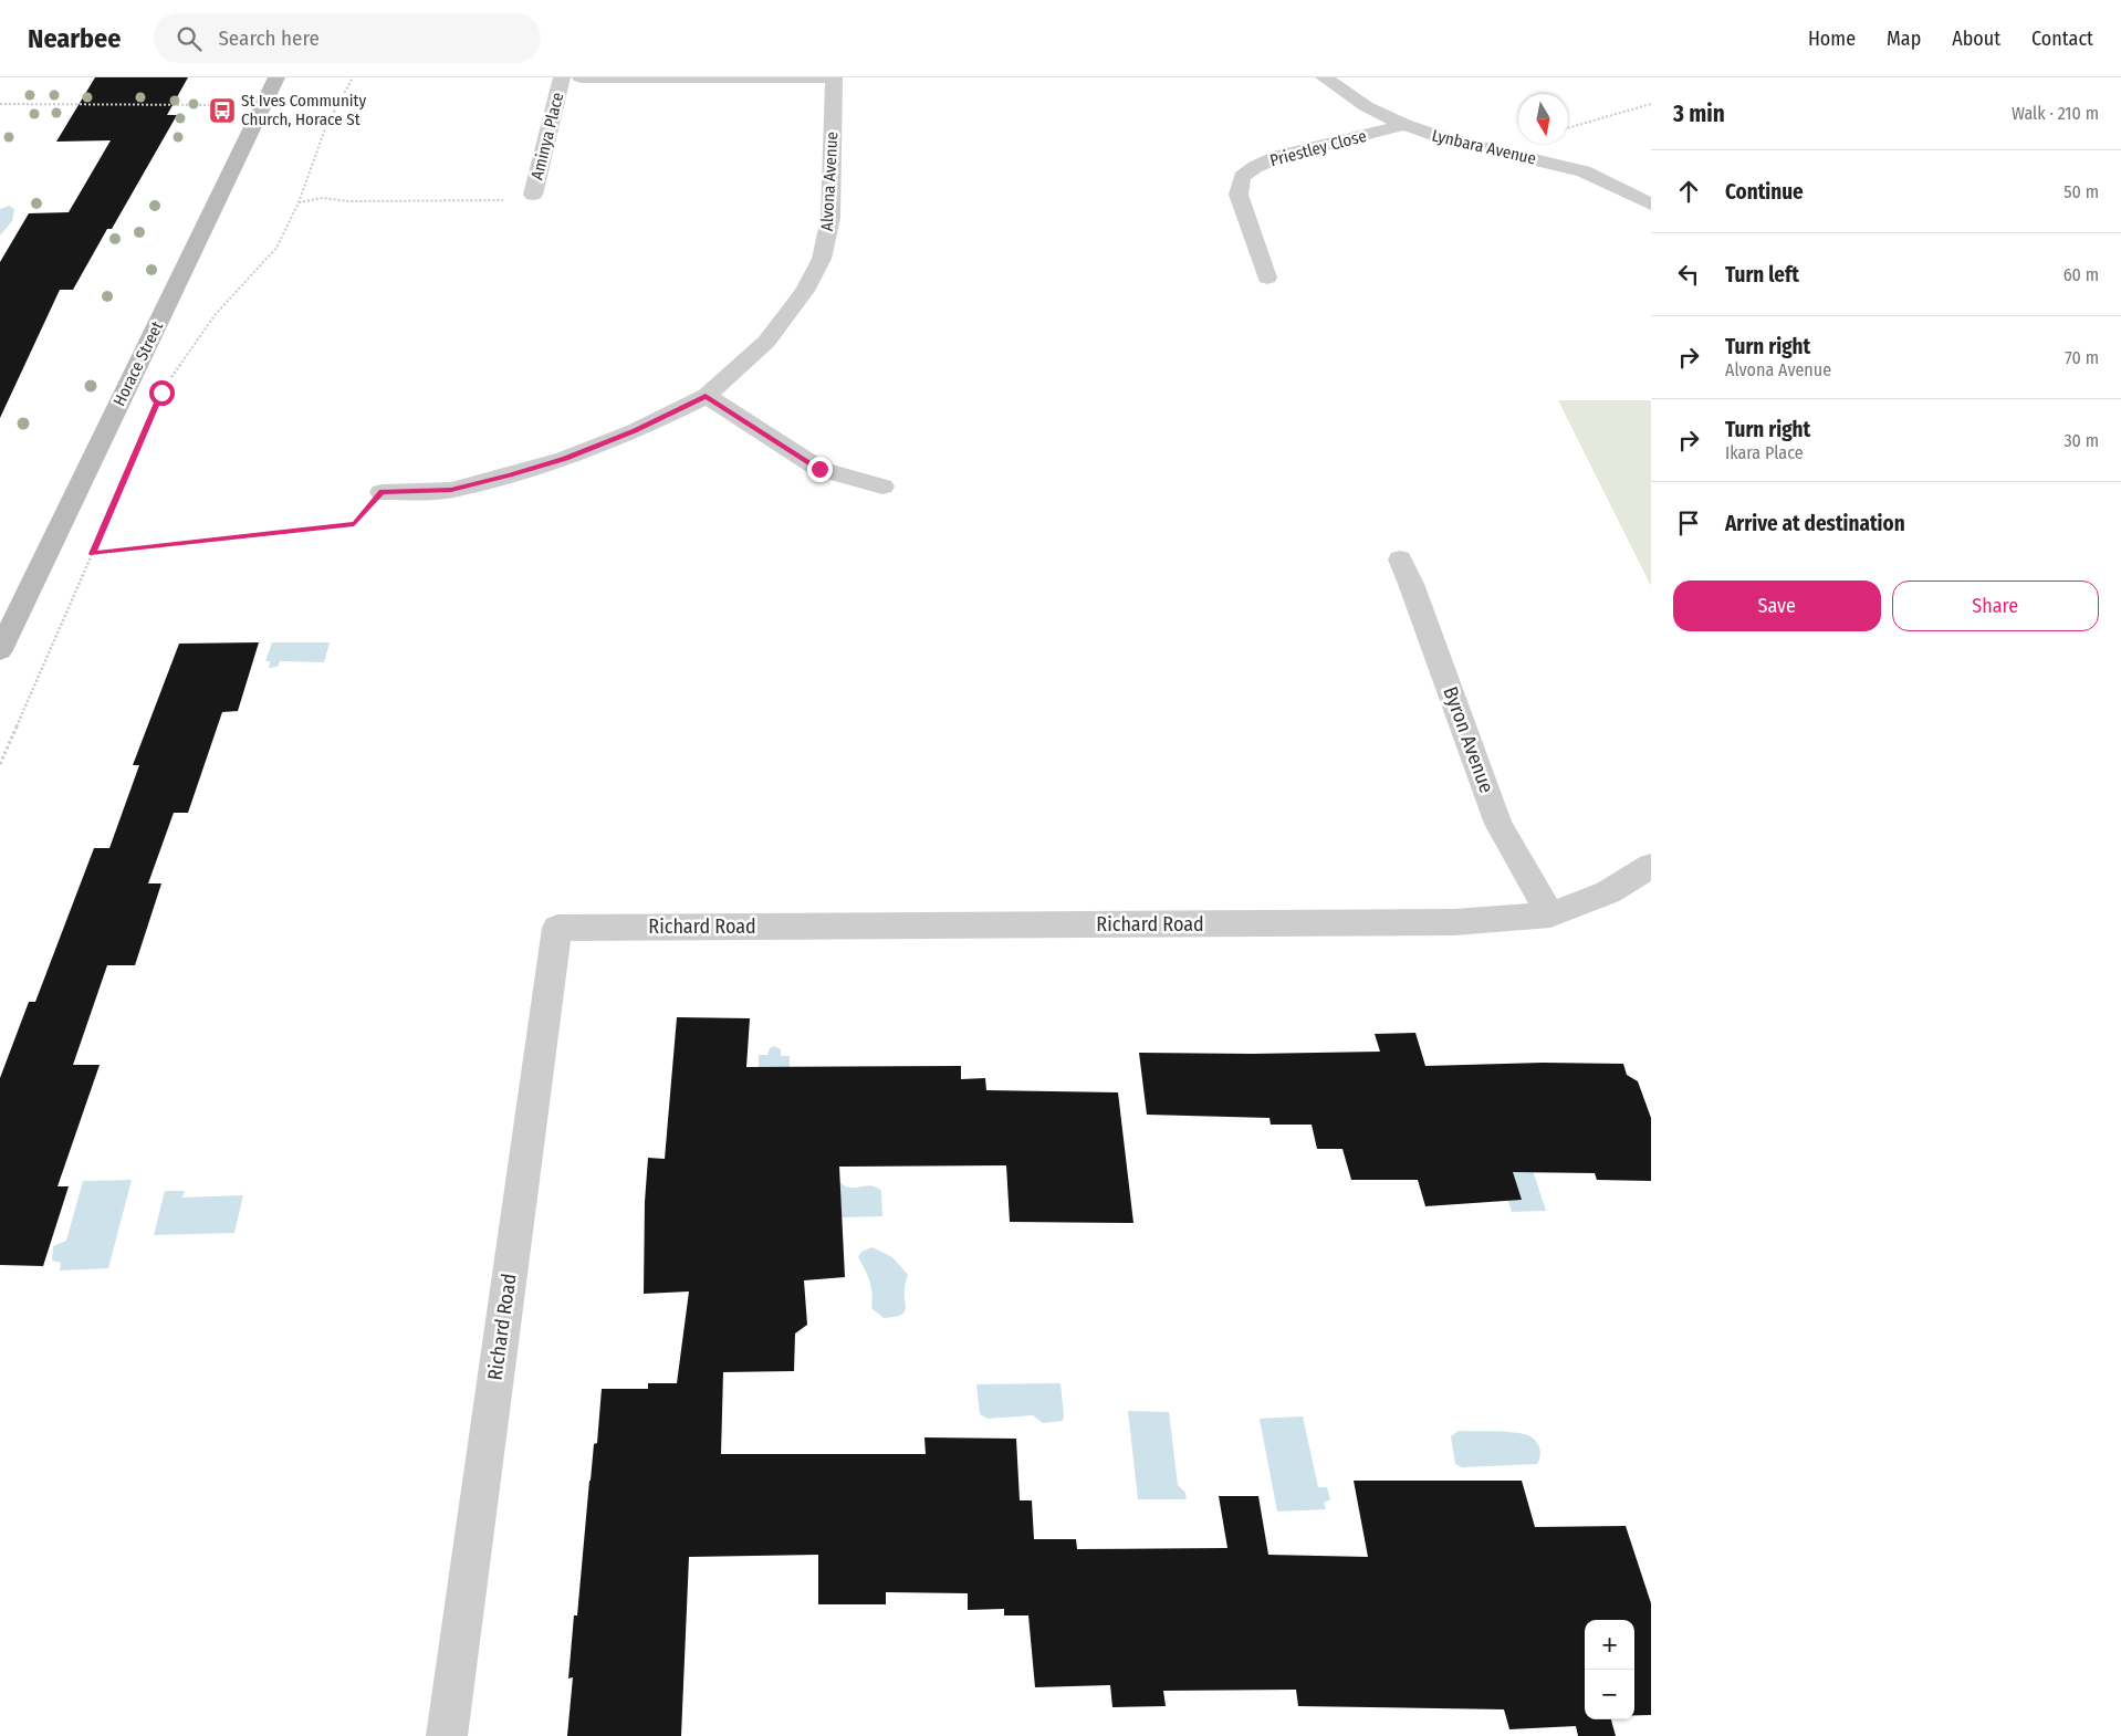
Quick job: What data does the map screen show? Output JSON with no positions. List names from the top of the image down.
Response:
{
  "streets": {
    "main road": ["Horace Street"],
    "street": [
      "Aminya Place",
      "Lynbara Avenue",
      "Priestley Close",
      "Alvona Avenue",
      "Byron Avenue",
      "Richard Road"
    ]
  },
  "crossings": [
    ["Aminya Place", "Alvona Avenue"],
    ["Lynbara Avenue", "Priestley Close"],
    ["Byron Avenue", "Richard Road"]
  ],
  "places": {
    "bus stop": ["St Ives Community Church, Horace St"]
  },
  "north": "bottom",
  "page": {
    "header": "Nearbee",
    "search": "Search here",
    "nav": [
      "Home",
      "Map",
      "About",
      "Contact"
    ],
    "heading": ["3 min", "Walk · 210 m"],
    "list": [
      ["Continue", "50 m"],
      ["Turn left", "60 m"],
      ["Turn right", "Alvona Avenue", "70 m"],
      ["Turn right", "Ikara Place", "30 m"],
      "Arrive at destination"
    ],
    "buttons": ["Save", "Share"],
    "map_buttons": ["+", "−"]
  }
}
